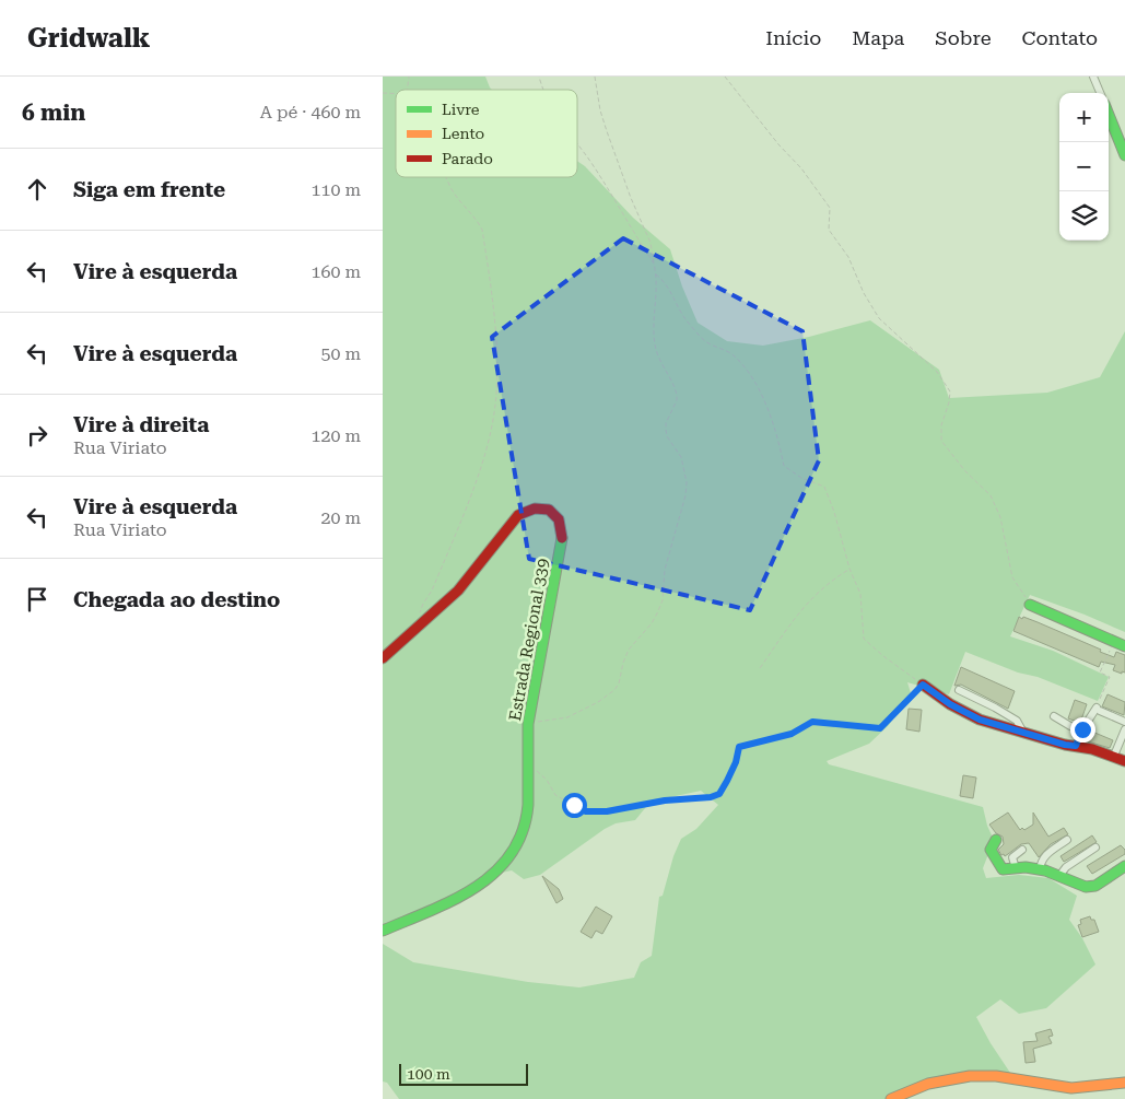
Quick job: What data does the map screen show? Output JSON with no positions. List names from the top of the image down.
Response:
{
  "streets": {
    "main road": ["Estrada Regional 339"]
  },
  "legend": ["Livre", "Lento", "Parado"],
  "scale_bar": "100 m",
  "page": {
    "header": "Gridwalk",
    "nav": [
      "Início",
      "Mapa",
      "Sobre",
      "Contato"
    ],
    "heading": ["6 min", "A pé · 460 m"],
    "map_buttons": ["+", "−"],
    "list": [
      ["Siga em frente", "110 m"],
      ["Vire à esquerda", "160 m"],
      ["Vire à esquerda", "50 m"],
      ["Vire à direita", "Rua Viriato", "120 m"],
      ["Vire à esquerda", "Rua Viriato", "20 m"],
      "Chegada ao destino"
    ],
    "scale": "100 m"
  }
}
